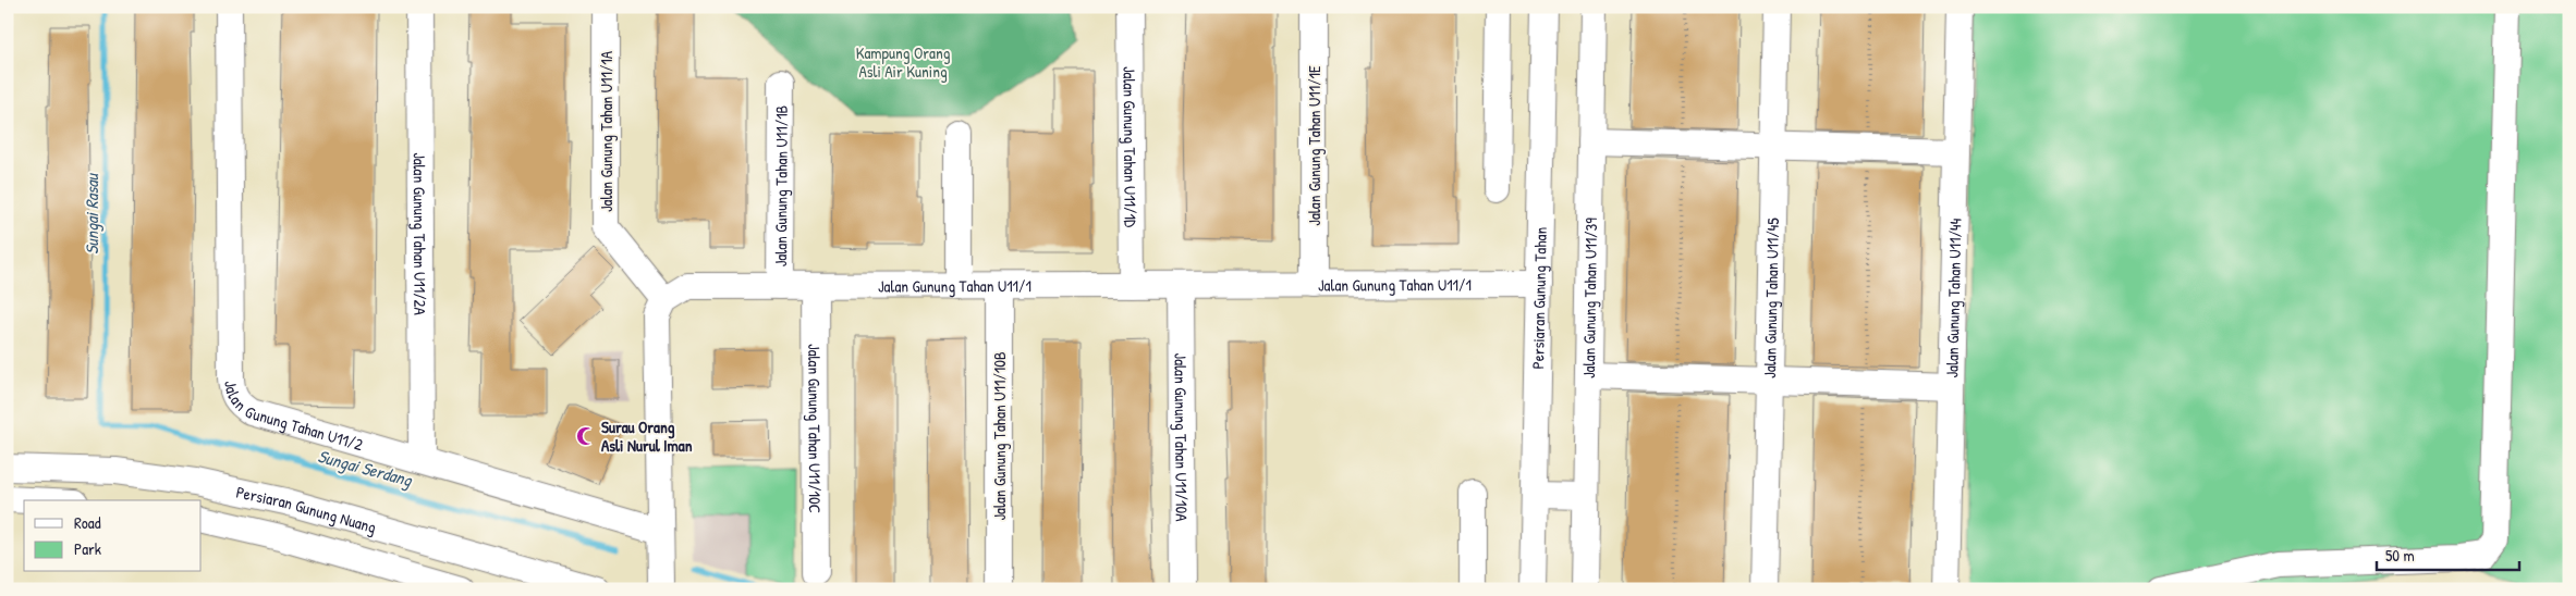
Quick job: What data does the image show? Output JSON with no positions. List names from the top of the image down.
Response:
{
  "streets": {
    "street": [
      "Jalan Gunung Tahan U11/1A",
      "Jalan Gunung Tahan U11/1D",
      "Jalan Gunung Tahan U11/1E",
      "Jalan Gunung Tahan U11/1B",
      "Jalan Gunung Tahan U11/2A",
      "Jalan Gunung Tahan U11/1",
      "Persiaran Gunung Tahan",
      "Jalan Gunung Tahan U11/39",
      "Jalan Gunung Tahan U11/45",
      "Jalan Gunung Tahan U11/44",
      "Jalan Gunung Tahan U11/2",
      "Jalan Gunung Tahan U11/10C",
      "Jalan Gunung Tahan U11/10B",
      "Jalan Gunung Tahan U11/10A",
      "Persiaran Gunung Nuang"
    ]
  },
  "crossings": [
    ["Jalan Gunung Tahan U11/1A", "Jalan Gunung Tahan U11/1"],
    ["Jalan Gunung Tahan U11/1D", "Jalan Gunung Tahan U11/1"],
    ["Jalan Gunung Tahan U11/1E", "Jalan Gunung Tahan U11/1"],
    ["Jalan Gunung Tahan U11/1B", "Jalan Gunung Tahan U11/1"],
    ["Jalan Gunung Tahan U11/2A", "Jalan Gunung Tahan U11/2"],
    ["Jalan Gunung Tahan U11/1", "Persiaran Gunung Tahan"],
    ["Jalan Gunung Tahan U11/1", "Jalan Gunung Tahan U11/10C"],
    ["Jalan Gunung Tahan U11/1", "Jalan Gunung Tahan U11/10B"],
    ["Jalan Gunung Tahan U11/1", "Jalan Gunung Tahan U11/10A"]
  ],
  "water": ["Sungai Rasau", "Sungai Serdang"],
  "parks": ["Kampung Orang Asli Air Kuning"],
  "places": {
    "mosque": ["Surau Orang Asli Nurul Iman"]
  },
  "legend": ["Road", "Park"],
  "scale_bar": "50 m"
}
